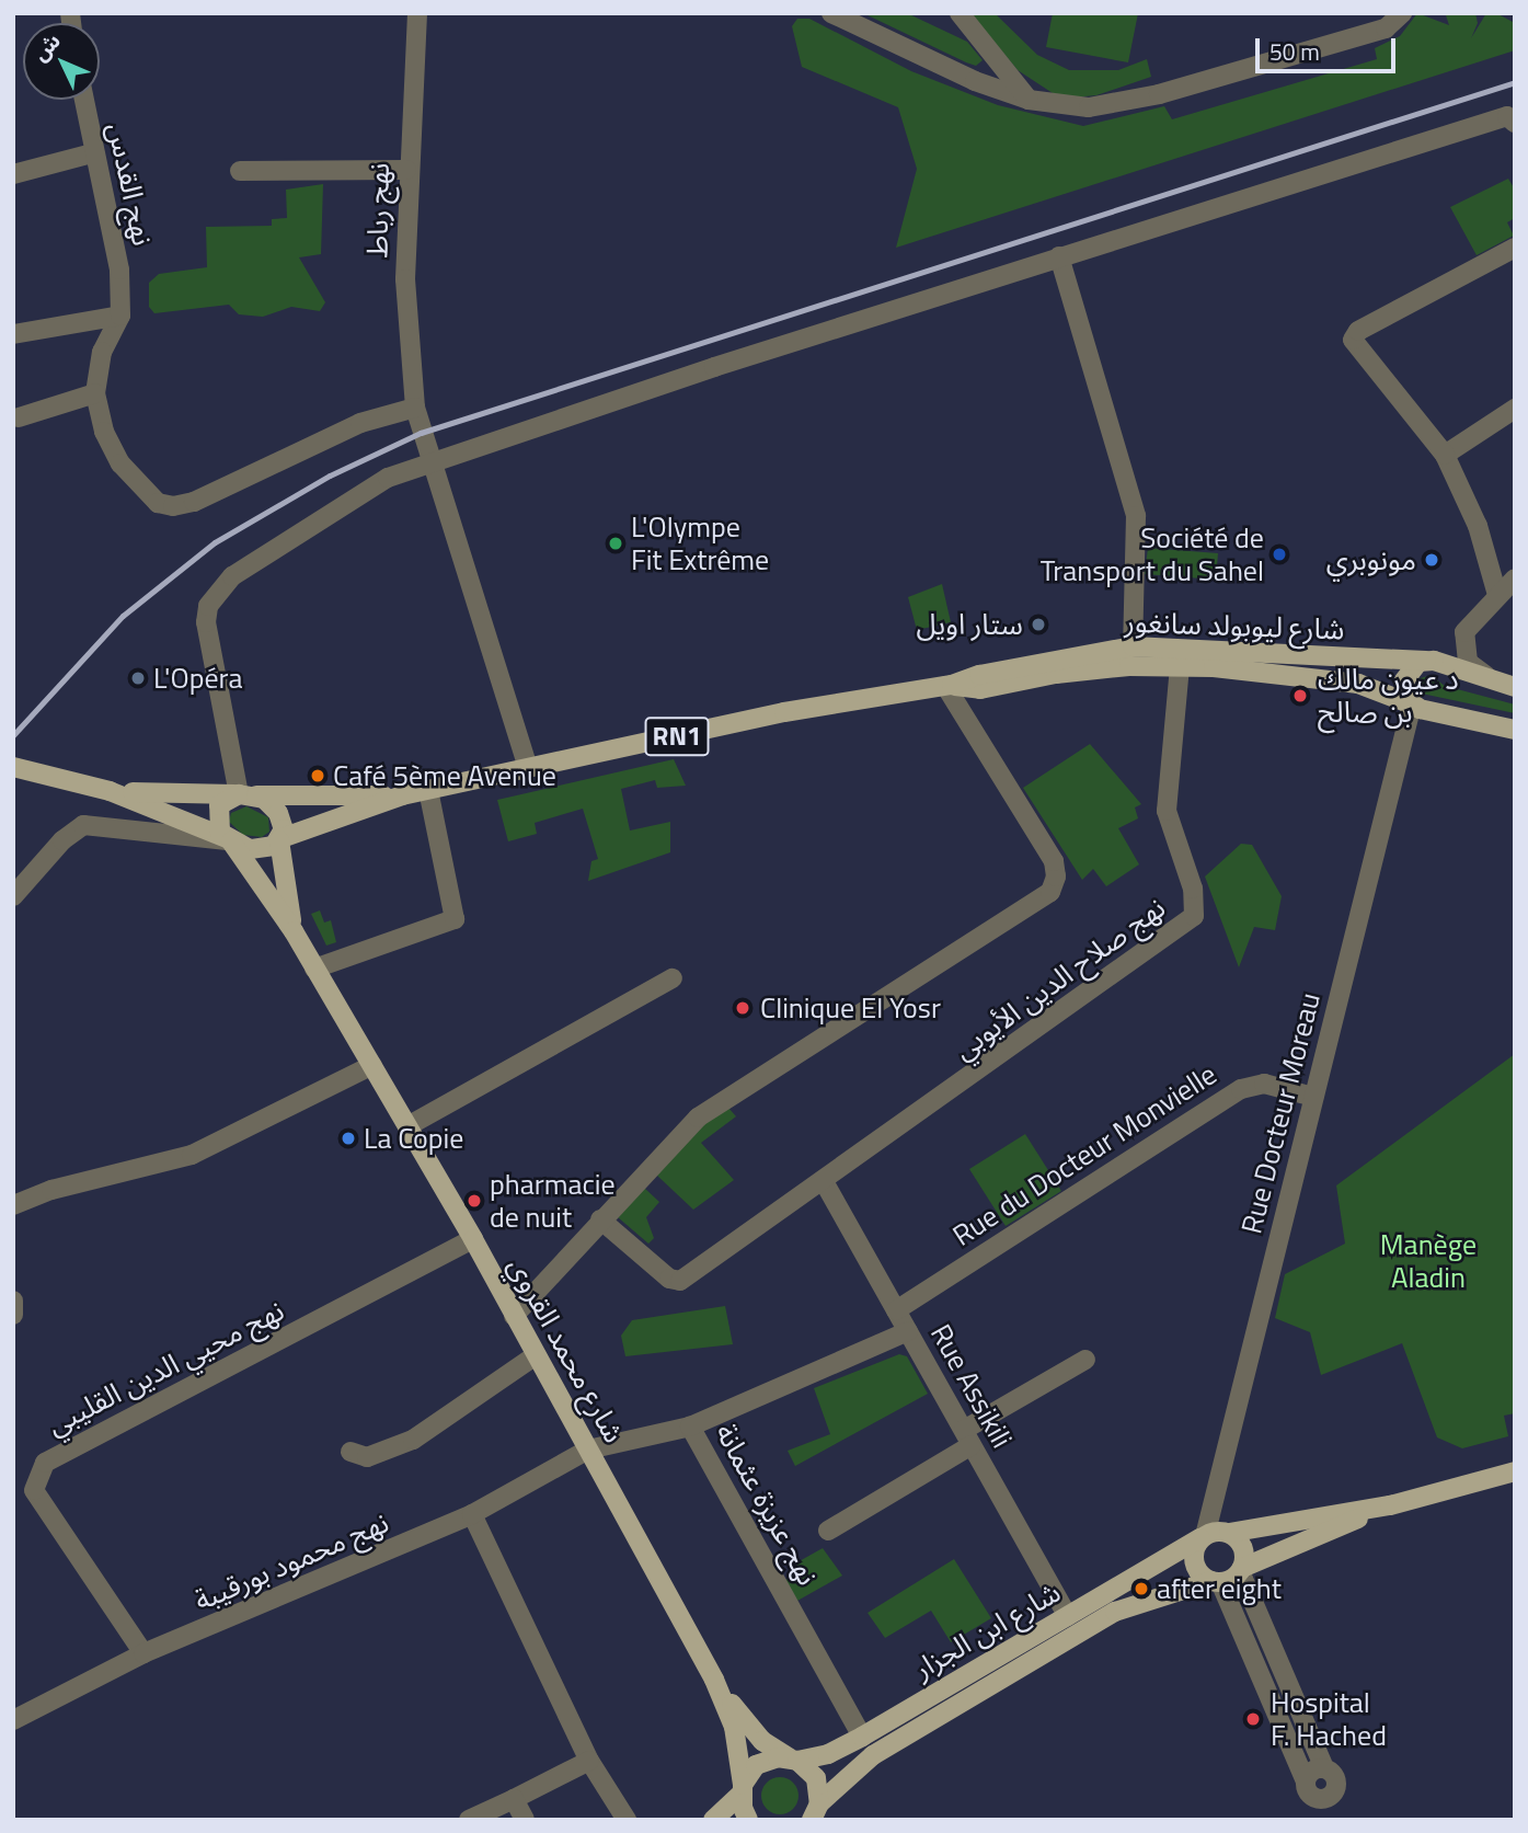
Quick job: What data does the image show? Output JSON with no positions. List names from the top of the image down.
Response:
{
  "streets": {
    "main road": [
      "شارع ليوبولد سانغور",
      "RN1",
      "شارع محمد القروي",
      "شارع ابن الجزار"
    ],
    "street": [
      "نهج القدس",
      "نهج رباط",
      "نهج صلاح الدين الأيوبي",
      "Rue Docteur Moreau",
      "Rue du Docteur Monvielle",
      "نهج محيي الدين القليبي",
      "Rue Assikili",
      "نهج عزيزة عثمانة",
      "نهج محمود بورقيبة"
    ]
  },
  "crossings": [
    ["نهج رباط", "شارع ليوبولد سانغور"],
    ["شارع ليوبولد سانغور", "RN1"],
    ["شارع ليوبولد سانغور", "نهج صلاح الدين الأيوبي"],
    ["شارع ليوبولد سانغور", "Rue Docteur Moreau"],
    ["شارع ليوبولد سانغور", "شارع محمد القروي"],
    ["RN1", "Rue Docteur Moreau"],
    ["نهج صلاح الدين الأيوبي", "Rue Assikili"],
    ["Rue Docteur Moreau", "Rue du Docteur Monvielle"],
    ["Rue Docteur Moreau", "شارع ابن الجزار"],
    ["Rue du Docteur Monvielle", "Rue Assikili"],
    ["شارع محمد القروي", "نهج محيي الدين القليبي"],
    ["شارع محمد القروي", "نهج محمود بورقيبة"],
    ["شارع محمد القروي", "شارع ابن الجزار"],
    ["نهج محيي الدين القليبي", "نهج محمود بورقيبة"],
    ["Rue Assikili", "نهج عزيزة عثمانة"],
    ["Rue Assikili", "شارع ابن الجزار"],
    ["نهج عزيزة عثمانة", "نهج محمود بورقيبة"],
    ["نهج عزيزة عثمانة", "شارع ابن الجزار"]
  ],
  "parks": ["Manège Aladin"],
  "places": [
    "L'Olympe Fit Extrême",
    "Société de Transport du Sahel",
    "مونوبري",
    "ستار اويل",
    "L'Opéra",
    "د عيون مالك بن صالح",
    "Café 5ème Avenue",
    "Clinique El Yosr",
    "La Copie",
    "pharmacie de nuit",
    "after eight",
    "Hospital F. Hached"
  ],
  "scale_bar": "50 m",
  "north": "top left"
}
